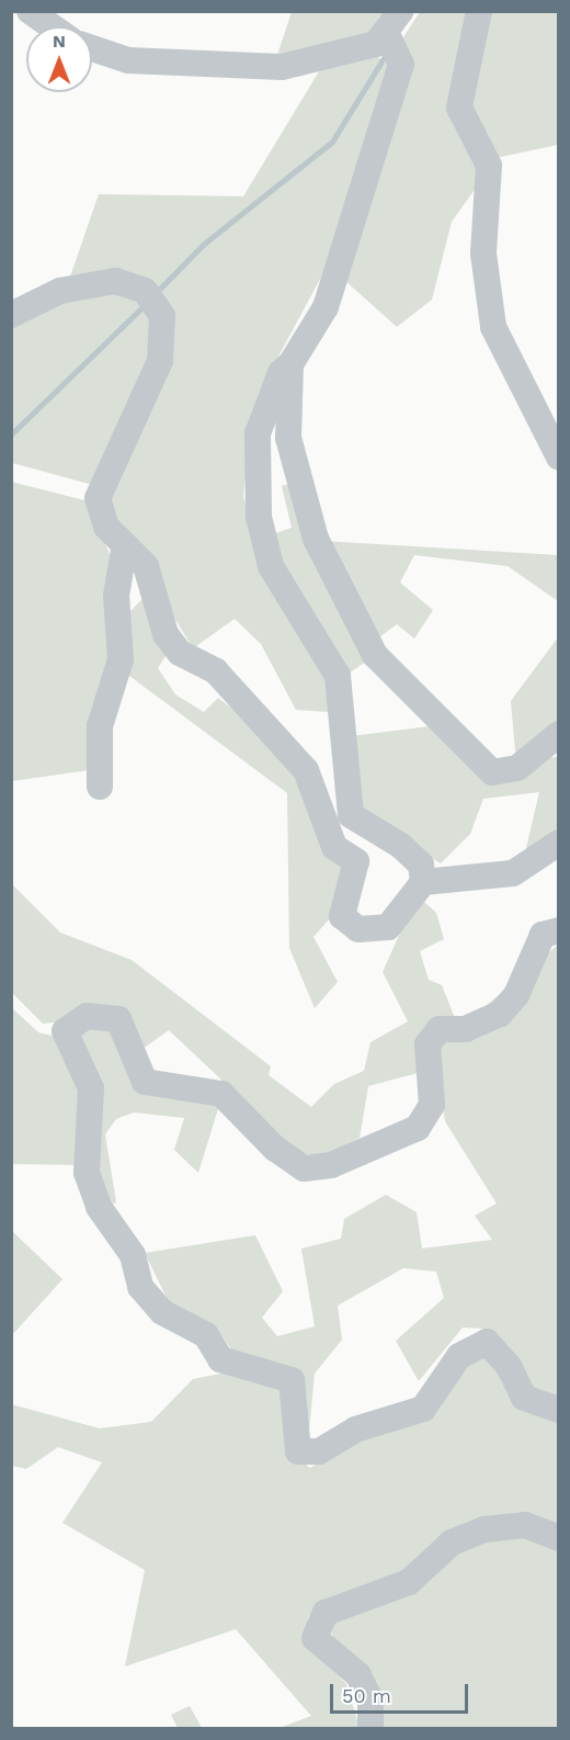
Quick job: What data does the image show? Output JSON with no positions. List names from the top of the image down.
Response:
{
  "scale_bar": "50 m",
  "north": "top"
}
